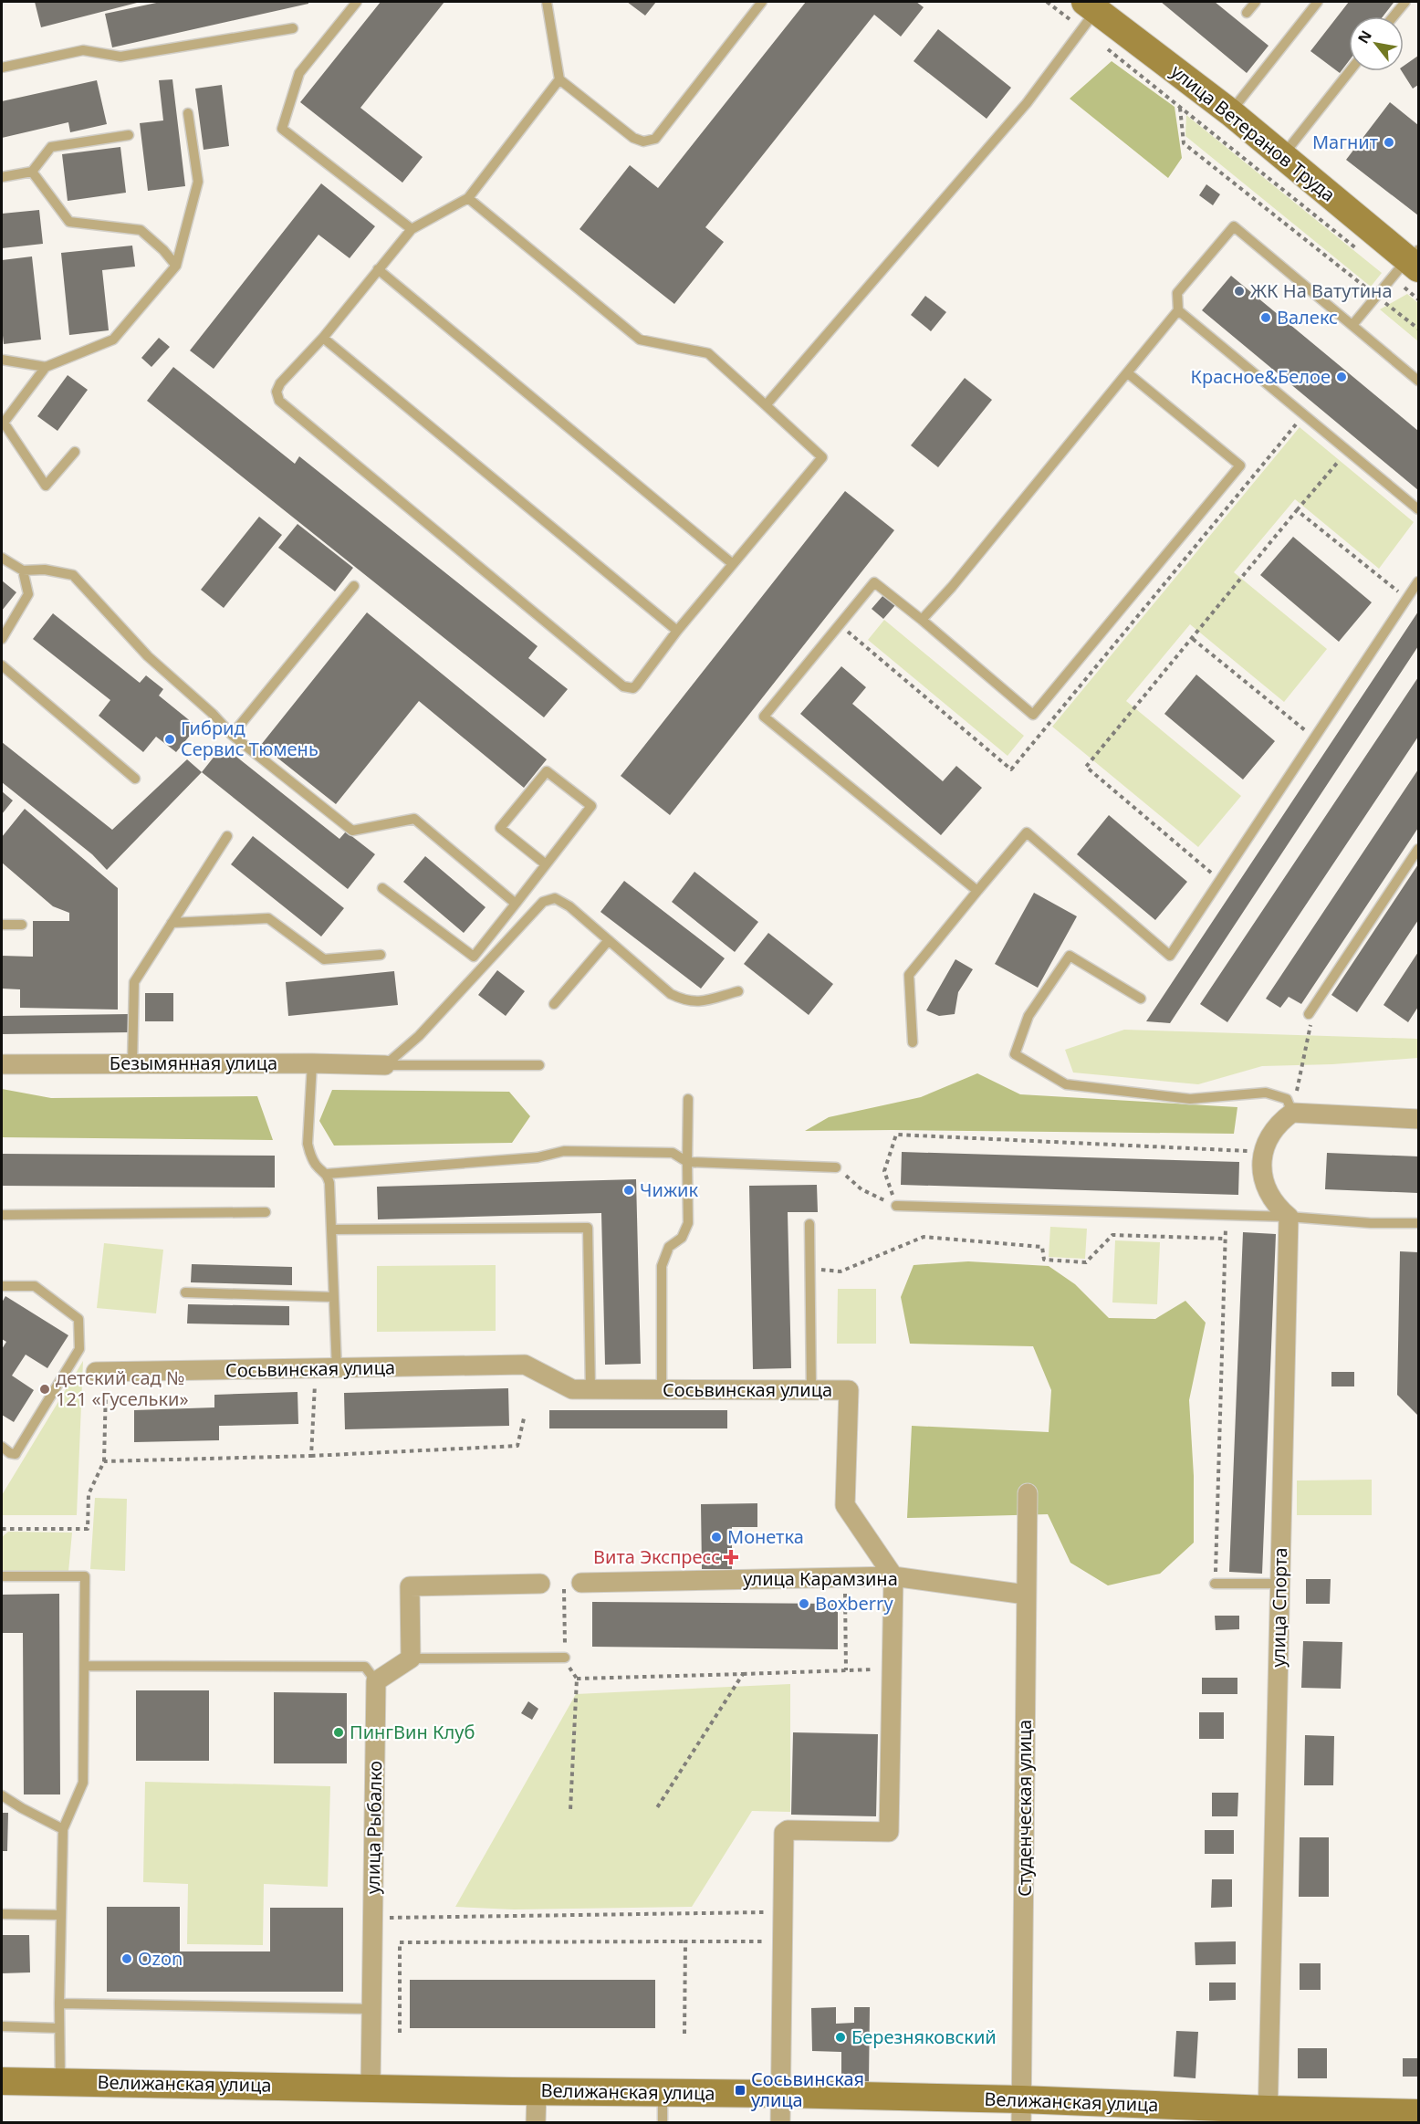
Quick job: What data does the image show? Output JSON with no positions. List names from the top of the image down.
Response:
{
  "streets": {
    "street": [
      "улица Ветеранов Труда",
      "Безымянная улица",
      "Сосьвинская улица",
      "улица Карамзина",
      "улица Спорта",
      "Студенческая улица",
      "улица Рыбалко",
      "Велижанская улица"
    ]
  },
  "crossings": [
    ["Сосьвинская улица", "улица Карамзина"],
    ["улица Карамзина", "Студенческая улица"],
    ["улица Спорта", "Велижанская улица"],
    ["Студенческая улица", "Велижанская улица"],
    ["улица Рыбалко", "Велижанская улица"]
  ],
  "places": {
    "other": [
      "Магнит",
      "ЖК На Ватутина",
      "Валекс",
      "Красное&Белое",
      "Гибрид Сервис Тюмень",
      "Чижик",
      "детский сад № 121 «Гусельки»",
      "Монетка",
      "Boxberry",
      "ПингВин Клуб",
      "Ozon",
      "Березняковский"
    ],
    "health": ["Вита Экспресс"],
    "transit": ["Сосьвинская улица"]
  },
  "north": "top left"
}
